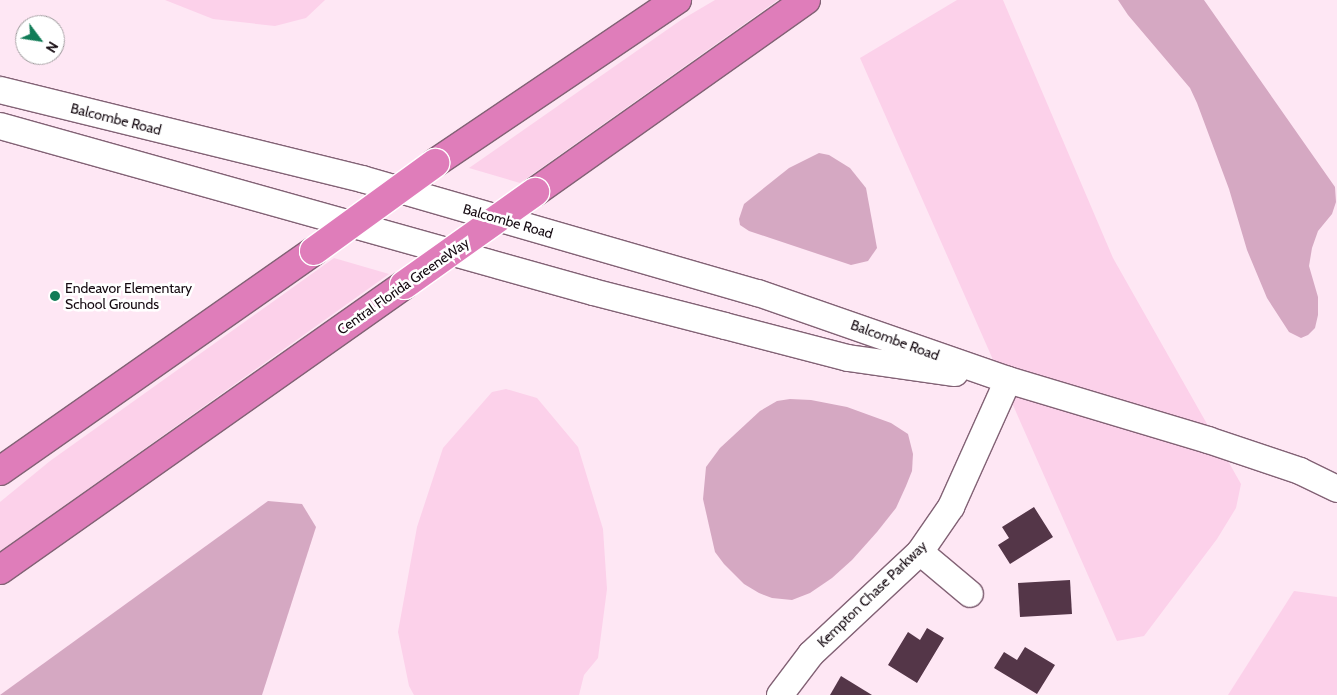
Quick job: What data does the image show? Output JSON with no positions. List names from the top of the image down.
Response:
{
  "streets": {
    "highway": ["Central Florida GreeneWay"],
    "street": ["Balcombe Road", "Kempton Chase Parkway"]
  },
  "crossings": [
    ["Balcombe Road", "Kempton Chase Parkway"]
  ],
  "places": ["Endeavor Elementary School Grounds"],
  "north": "bottom right"
}
